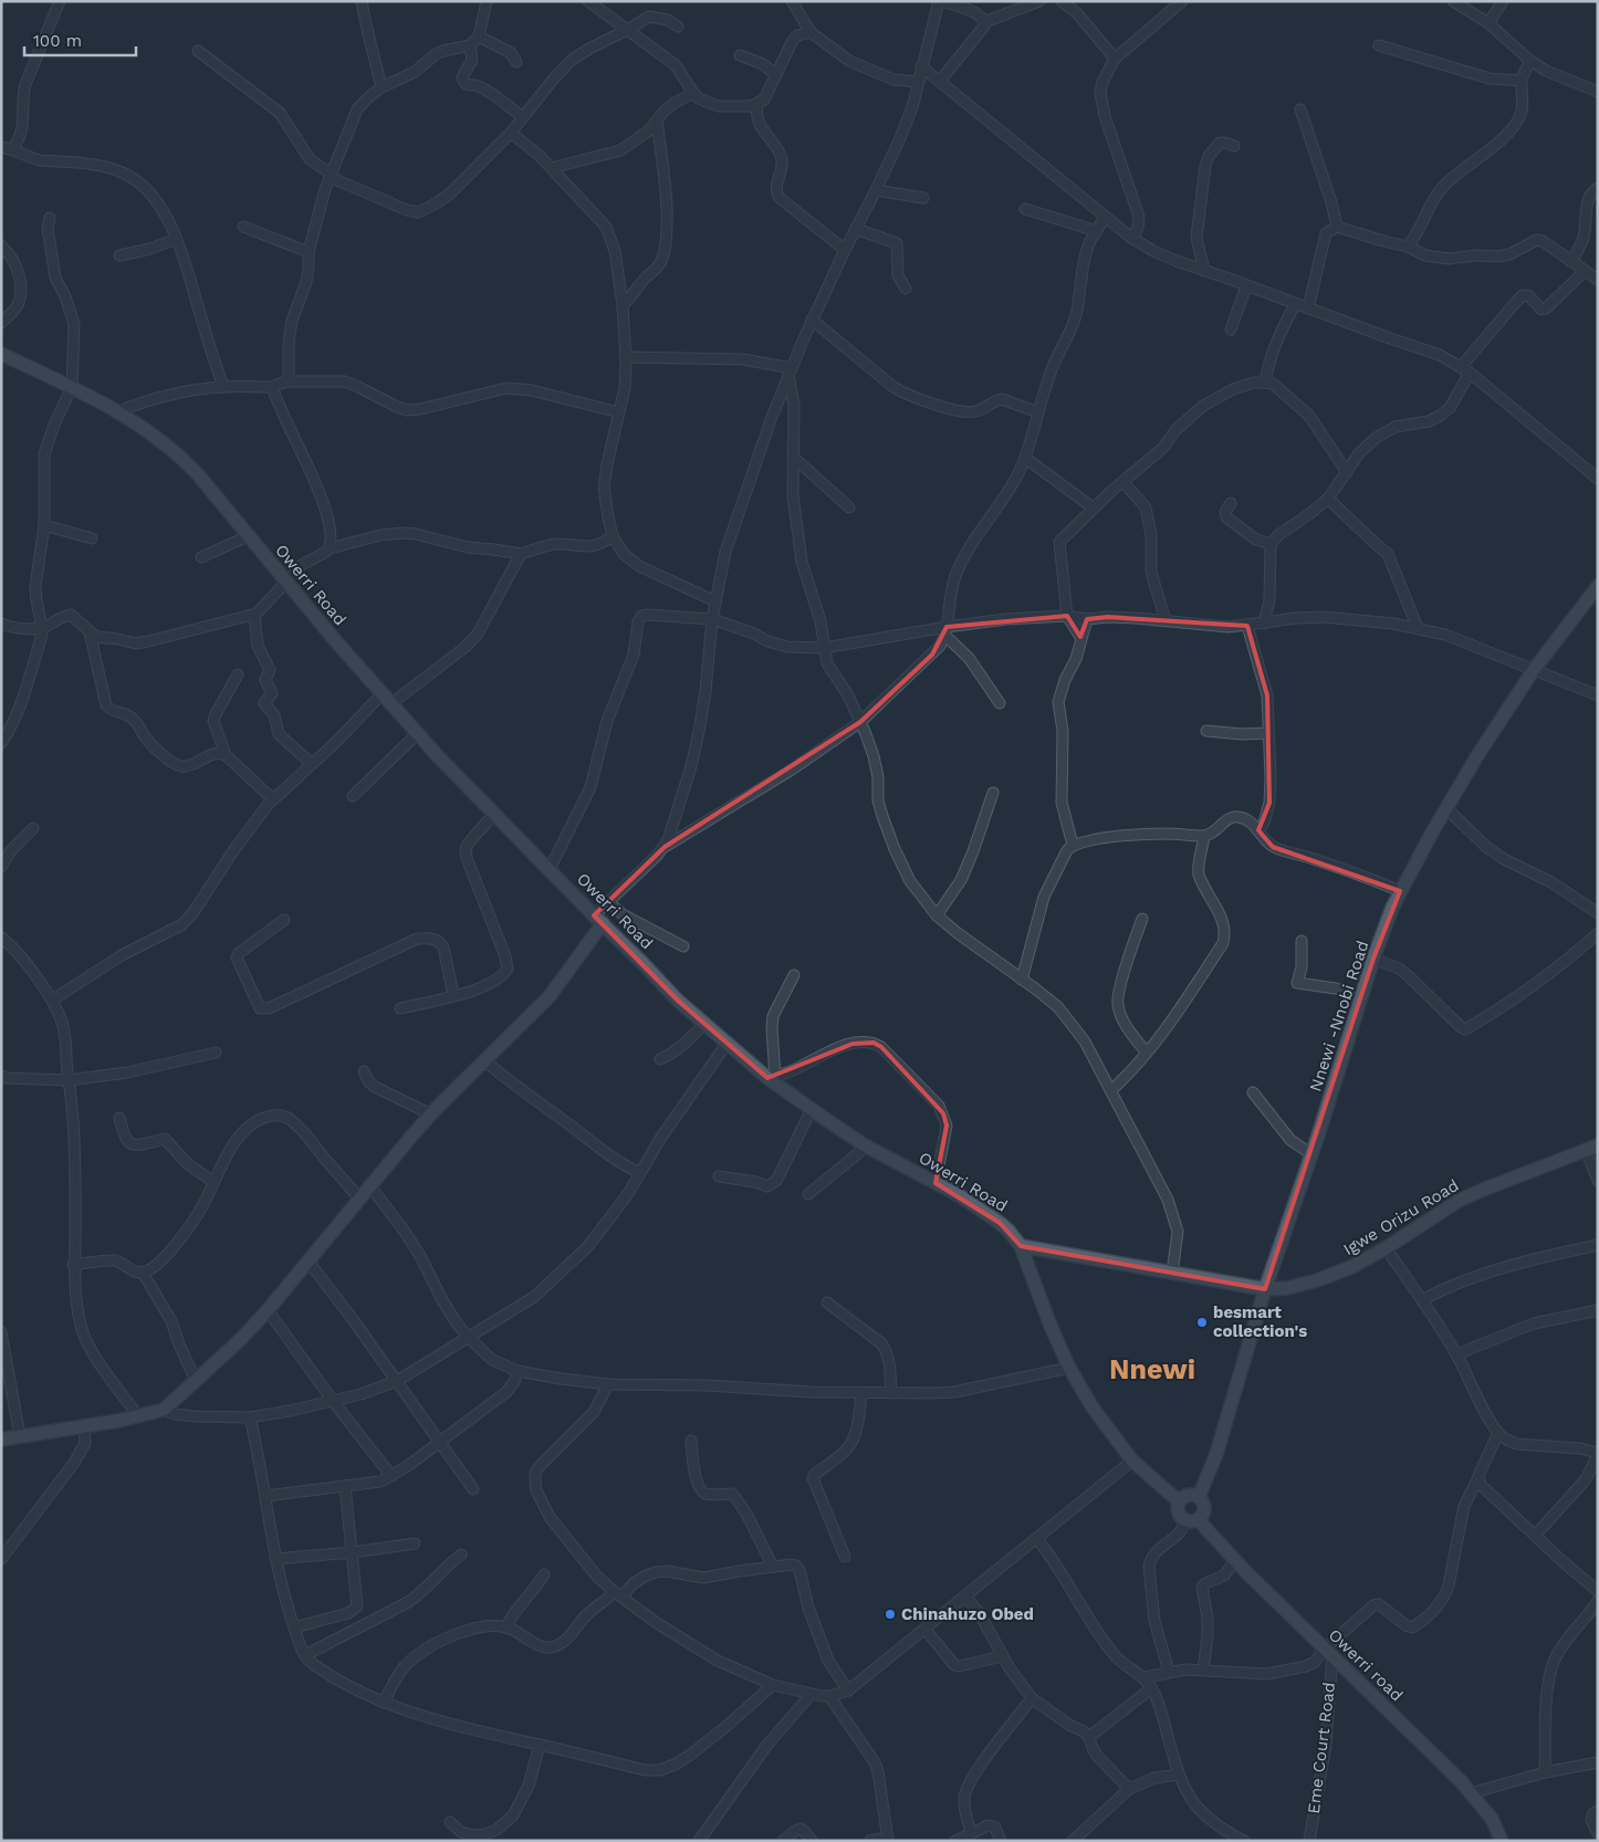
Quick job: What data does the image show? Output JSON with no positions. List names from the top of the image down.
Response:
{
  "streets": {
    "main road": [
      "Owerri Road",
      "Nnewi -Nnobi Road",
      "Igwe Orizu Road",
      "Owerri road"
    ],
    "street": ["Eme Court Road"]
  },
  "crossings": [
    ["Owerri Road", "Nnewi -Nnobi Road"],
    ["Owerri Road", "Igwe Orizu Road"],
    ["Owerri Road", "Owerri road"],
    ["Nnewi -Nnobi Road", "Igwe Orizu Road"],
    ["Nnewi -Nnobi Road", "Owerri road"],
    ["Owerri road", "Eme Court Road"]
  ],
  "districts": ["Nnewi"],
  "places": ["besmart collection's", "Chinahuzo Obed"],
  "scale_bar": "100 m"
}
